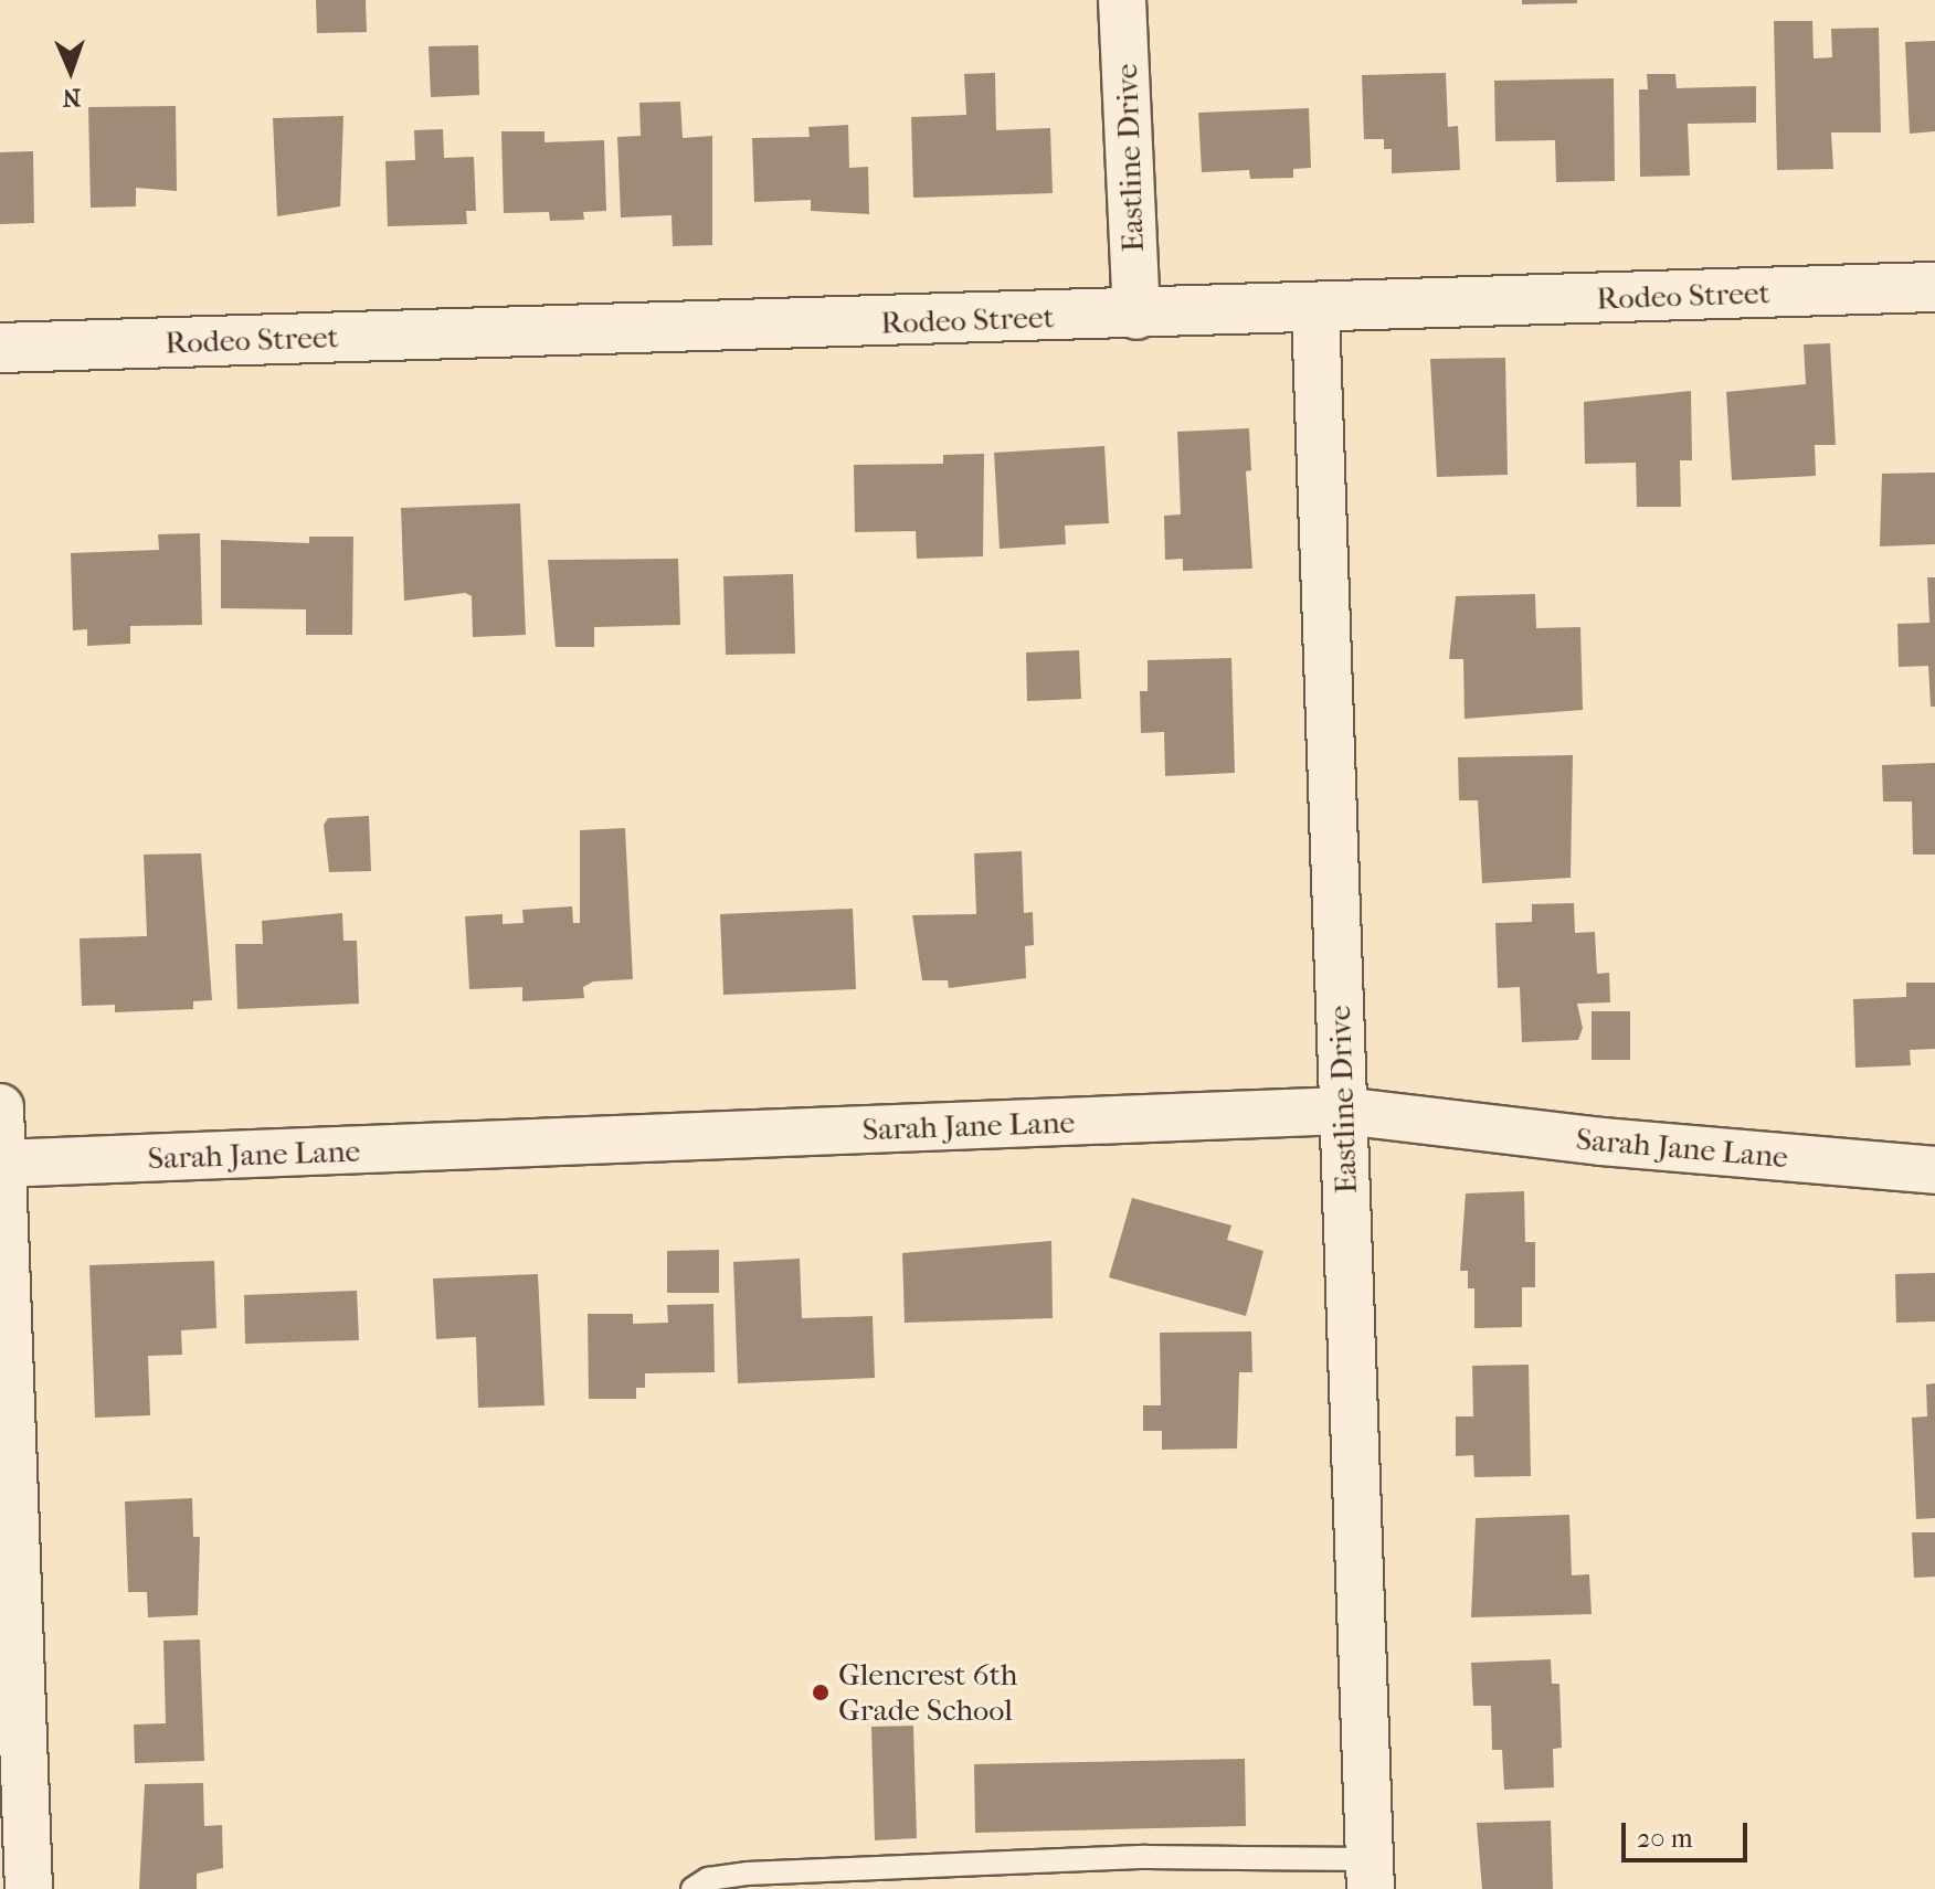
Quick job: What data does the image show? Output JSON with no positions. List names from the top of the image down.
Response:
{
  "streets": {
    "street": ["Eastline Drive", "Rodeo Street", "Sarah Jane Lane"]
  },
  "crossings": [
    ["Eastline Drive", "Rodeo Street"],
    ["Eastline Drive", "Sarah Jane Lane"]
  ],
  "places": ["Glencrest 6th Grade School"],
  "scale_bar": "20 m",
  "north": "bottom"
}
